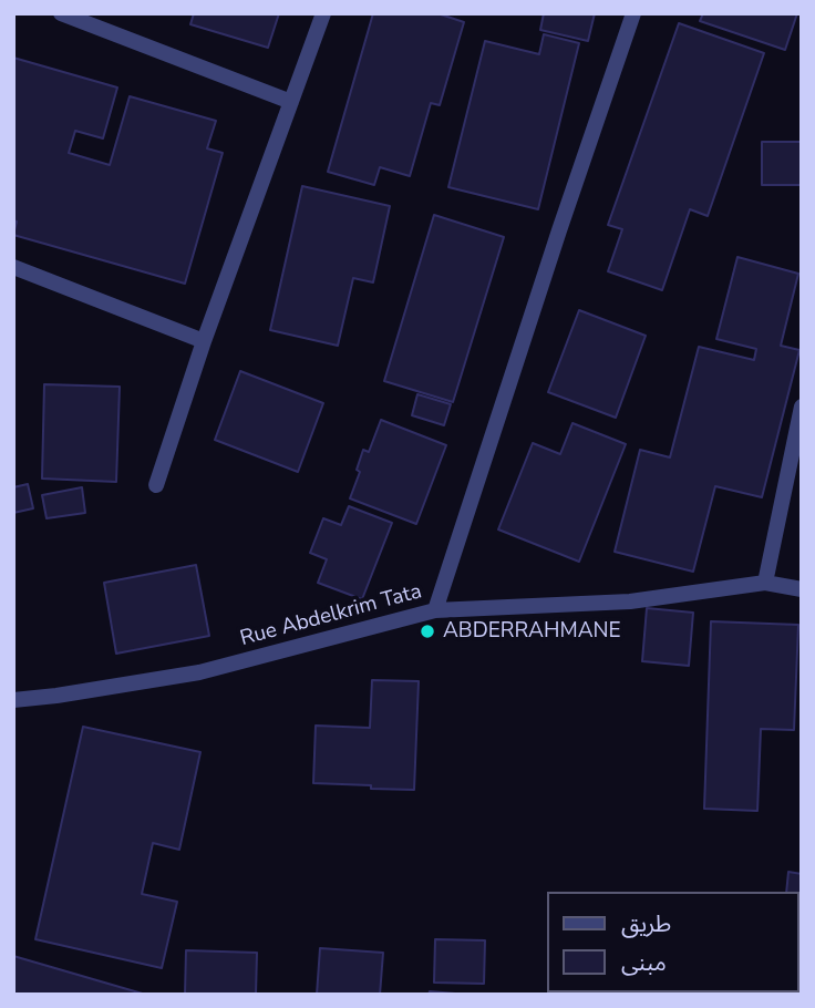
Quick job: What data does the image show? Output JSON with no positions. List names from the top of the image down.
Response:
{
  "streets": {
    "street": ["Rue Abdelkrim Tata"]
  },
  "places": ["ABDERRAHMANE"],
  "legend": ["طريق", "مبنى"]
}
